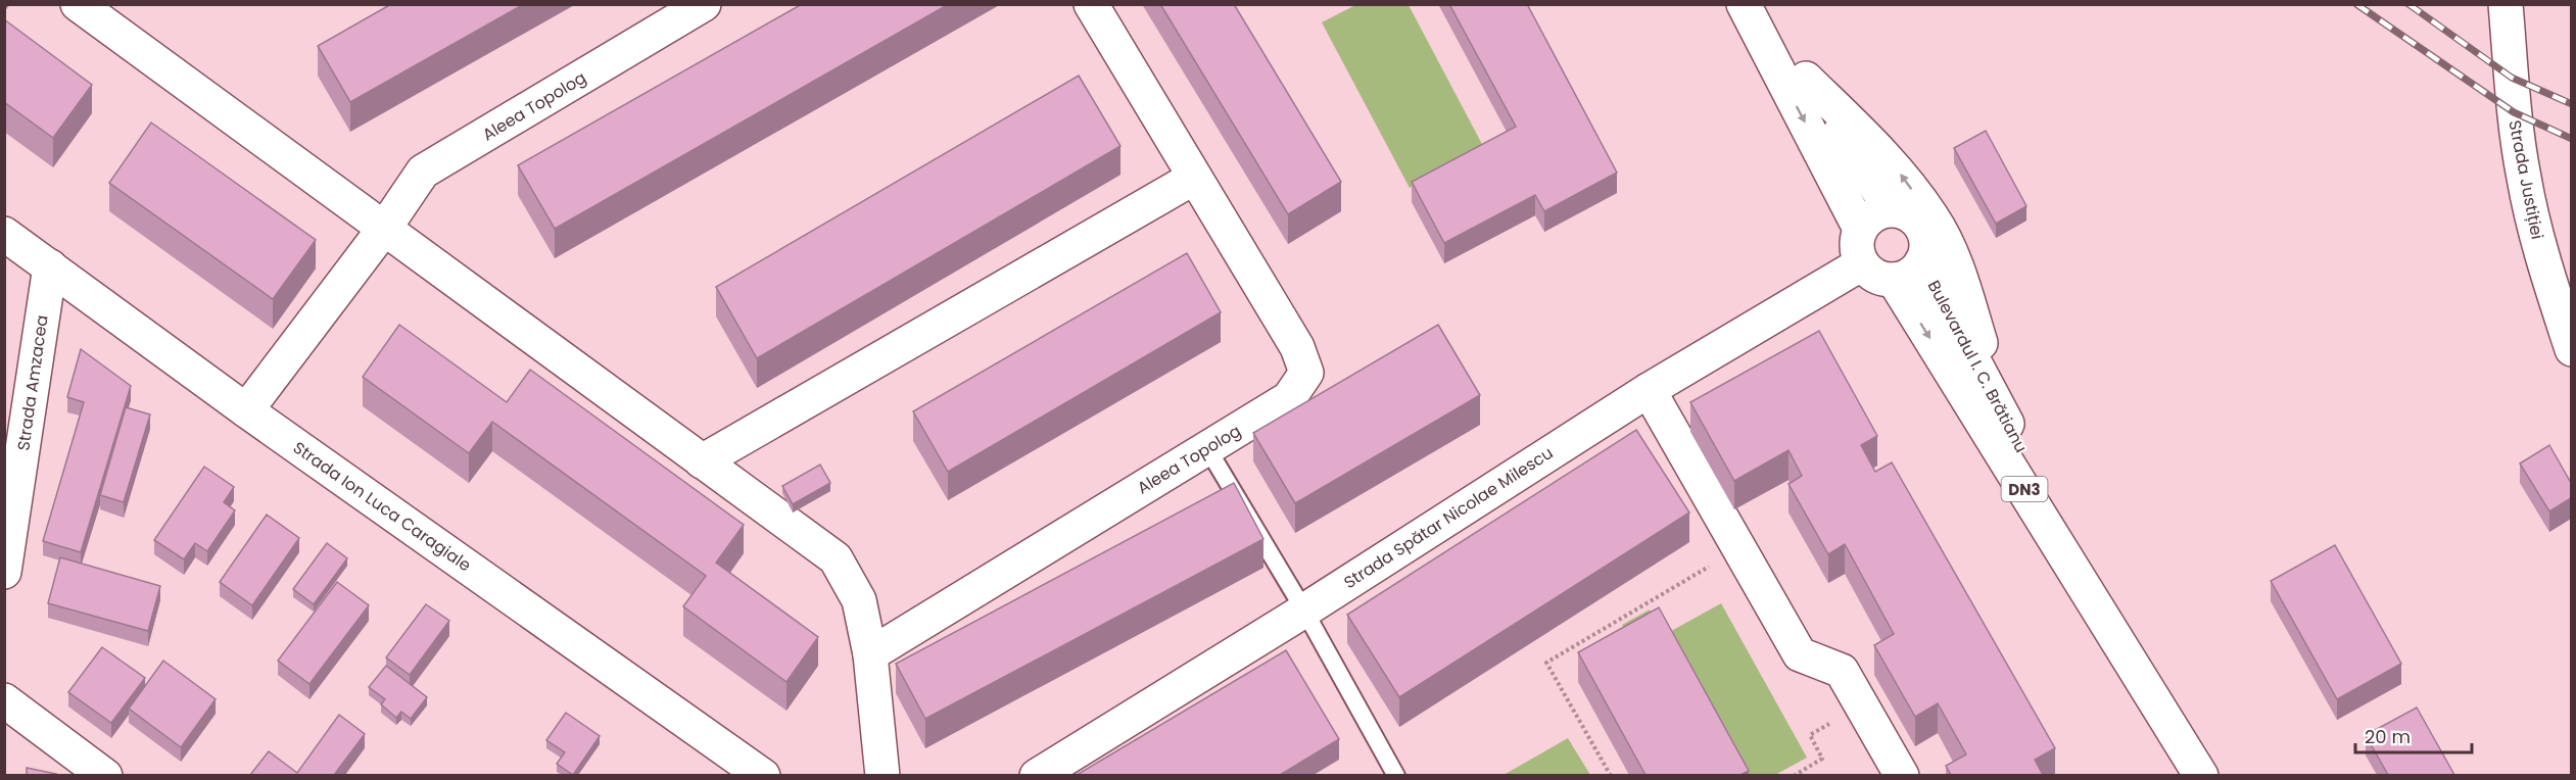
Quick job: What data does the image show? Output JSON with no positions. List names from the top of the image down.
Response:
{
  "streets": {
    "street": [
      "Aleea Topolog",
      "Strada Justiției",
      "Bulevardul I. C. Brătianu",
      "Strada Amzacea",
      "DN3",
      "Strada Ion Luca Caragiale",
      "Strada Spătar Nicolae Milescu"
    ]
  },
  "crossings": [
    ["Aleea Topolog", "Strada Ion Luca Caragiale"],
    ["Bulevardul I. C. Brătianu", "Strada Spătar Nicolae Milescu"],
    ["Strada Amzacea", "Strada Ion Luca Caragiale"]
  ],
  "scale_bar": "20 m"
}
